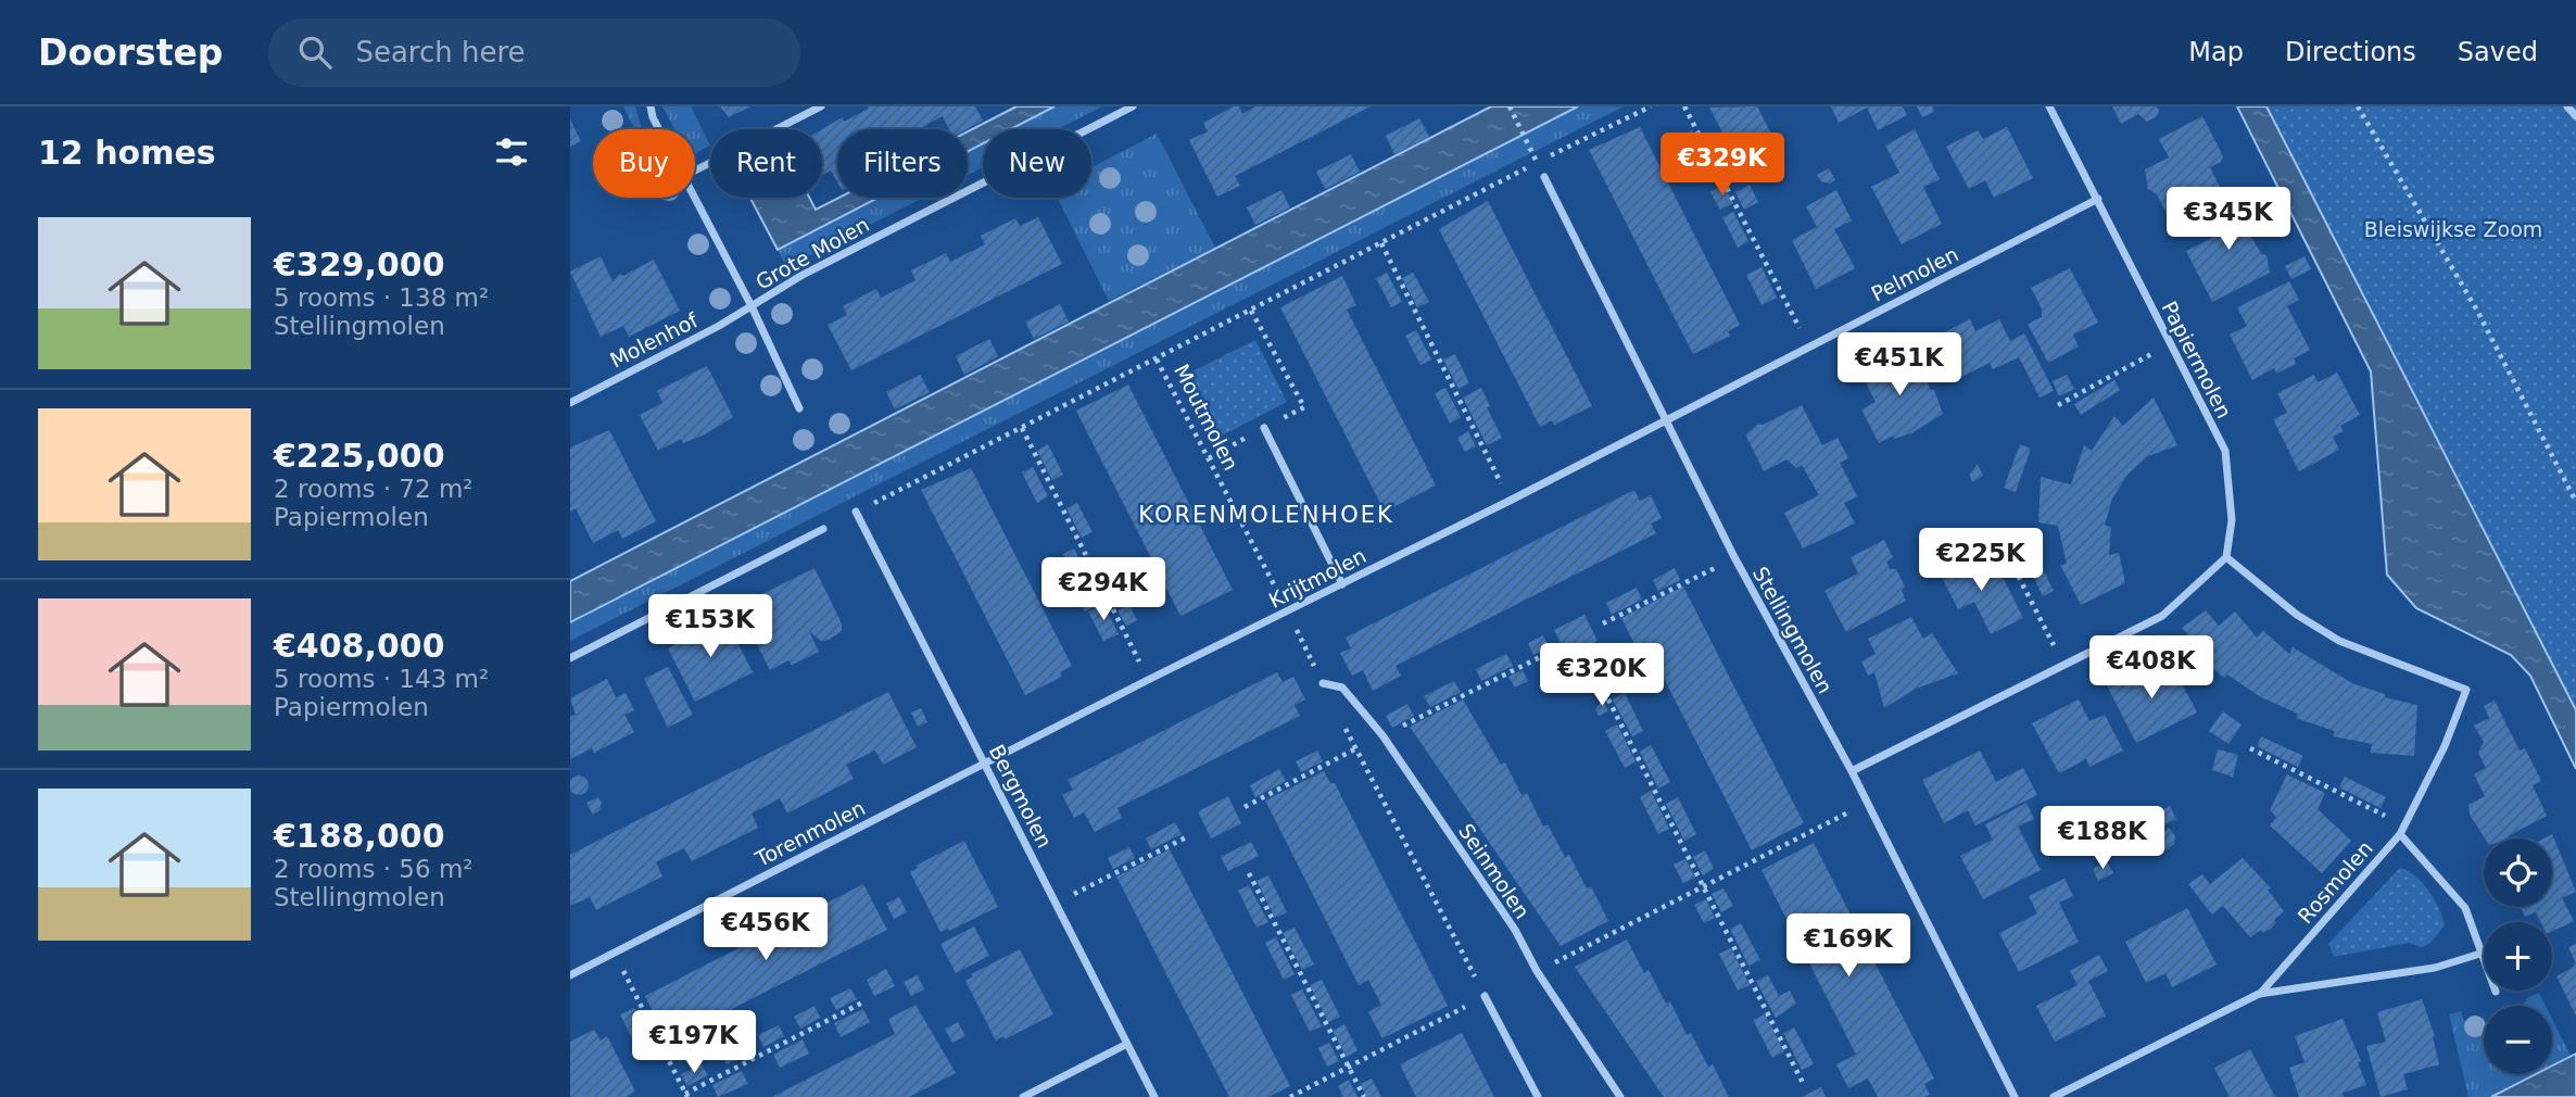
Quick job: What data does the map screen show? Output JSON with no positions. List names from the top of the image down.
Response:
{
  "streets": {
    "street": [
      "Grote Molen",
      "Pelmolen",
      "Molenhof",
      "Papiermolen",
      "Krijtmolen",
      "Stellingmolen",
      "Bergmolen",
      "Torenmolen",
      "Seinmolen",
      "Rosmolen"
    ],
    "path": ["Moutmolen"]
  },
  "crossings": [
    ["Grote Molen", "Molenhof"],
    ["Pelmolen", "Papiermolen"],
    ["Pelmolen", "Krijtmolen"],
    ["Pelmolen", "Stellingmolen"],
    ["Moutmolen", "Krijtmolen"],
    ["Krijtmolen", "Stellingmolen"],
    ["Krijtmolen", "Bergmolen"],
    ["Krijtmolen", "Torenmolen"],
    ["Bergmolen", "Torenmolen"]
  ],
  "districts": ["KORENMOLENHOEK"],
  "parks": ["Bleiswijkse Zoom"],
  "page": {
    "header": "Doorstep",
    "search": "Search here",
    "nav": ["Map", "Directions", "Saved"],
    "heading": "12 homes",
    "chip": [
      "Buy",
      "Rent",
      "Filters",
      "New"
    ],
    "price": [
      "€329K",
      "€345K",
      "€451K",
      "€225K",
      "€294K",
      "€153K",
      "€408K",
      "€320K",
      "€188K",
      "€456K",
      "€169K",
      "€197K"
    ],
    "list": [
      {
        "name": "€329,000",
        "note": "5 rooms · 138 m² · Stellingmolen"
      },
      {
        "name": "€225,000",
        "note": "2 rooms · 72 m² · Papiermolen"
      },
      {
        "name": "€408,000",
        "note": "5 rooms · 143 m² · Papiermolen"
      },
      {
        "name": "€188,000",
        "note": "2 rooms · 56 m² · Stellingmolen"
      }
    ],
    "map_buttons": ["+", "−"]
  }
}
